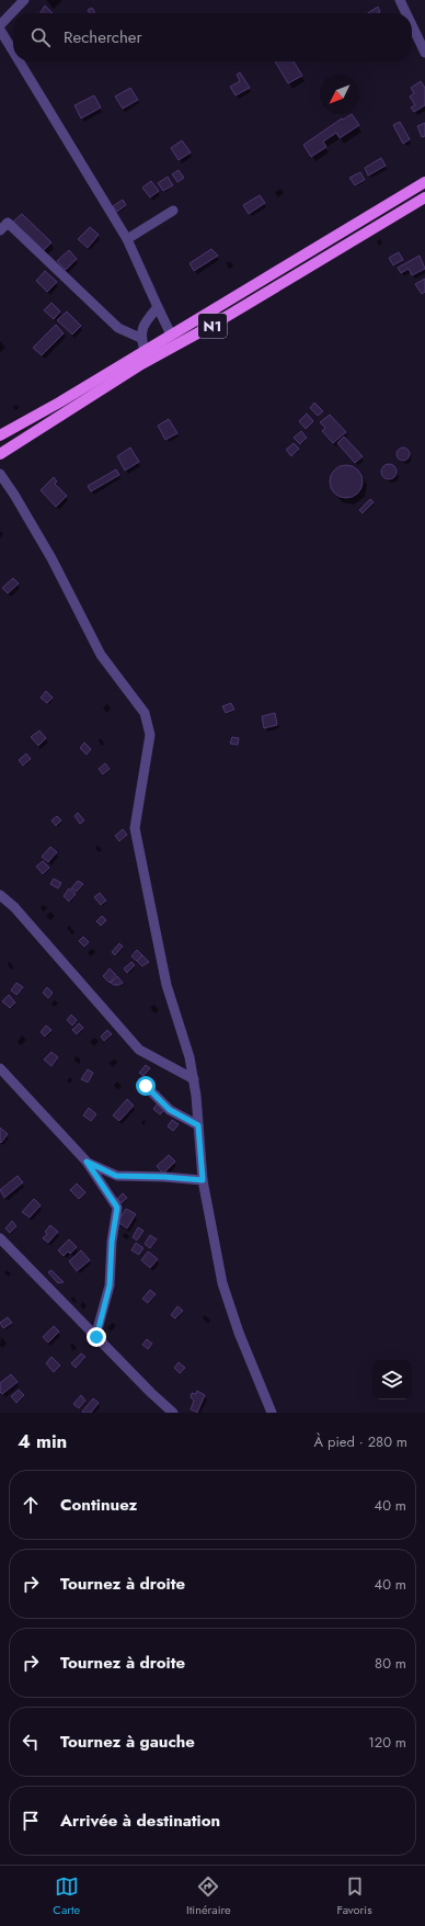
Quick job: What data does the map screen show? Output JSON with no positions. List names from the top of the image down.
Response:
{
  "streets": {
    "main road": ["N1"]
  },
  "north": "bottom left",
  "page": {
    "search": "Rechercher",
    "heading": ["4 min", "À pied · 280 m"],
    "list": [
      ["Continuez", "40 m"],
      ["Tournez à droite", "40 m"],
      ["Tournez à droite", "80 m"],
      ["Tournez à gauche", "120 m"],
      "Arrivée à destination"
    ],
    "nav": ["Carte", "Itinéraire", "Favoris"]
  }
}
